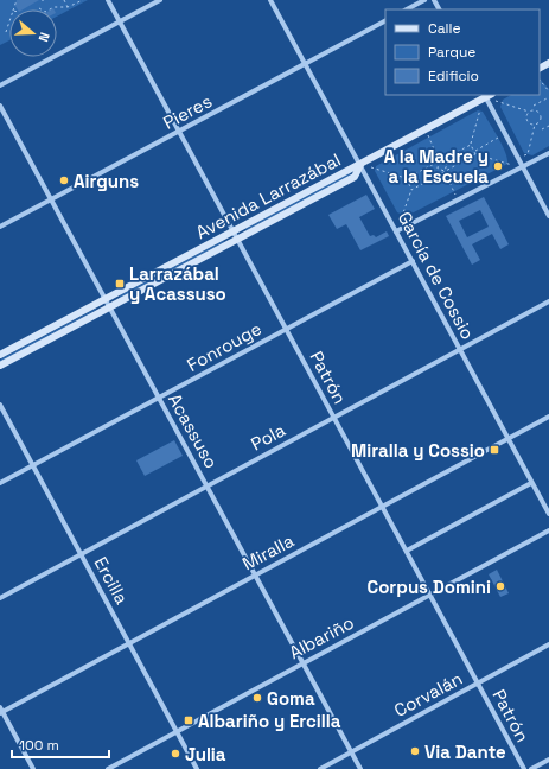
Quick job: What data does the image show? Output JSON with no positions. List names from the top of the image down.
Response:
{
  "streets": {
    "street": [
      "Pieres",
      "Avenida Larrazábal",
      "García de Cossio",
      "Fonrouge",
      "Patrón",
      "Acassuso",
      "Pola",
      "Miralla",
      "Ercilla",
      "Albariño",
      "Corvalán"
    ]
  },
  "crossings": [
    ["Pieres", "García de Cossio"],
    ["Pieres", "Patrón"],
    ["Pieres", "Acassuso"],
    ["Avenida Larrazábal", "García de Cossio"],
    ["Avenida Larrazábal", "Patrón"],
    ["Avenida Larrazábal", "Acassuso"],
    ["García de Cossio", "Fonrouge"],
    ["García de Cossio", "Pola"],
    ["García de Cossio", "Miralla"],
    ["Fonrouge", "Patrón"],
    ["Fonrouge", "Acassuso"],
    ["Fonrouge", "Ercilla"],
    ["Patrón", "Pola"],
    ["Patrón", "Miralla"],
    ["Patrón", "Albariño"],
    ["Patrón", "Corvalán"],
    ["Acassuso", "Pola"],
    ["Acassuso", "Miralla"],
    ["Acassuso", "Albariño"],
    ["Acassuso", "Corvalán"],
    ["Pola", "Ercilla"],
    ["Miralla", "Ercilla"],
    ["Ercilla", "Albariño"]
  ],
  "places": {
    "other": [
      "A la Madre y a la Escuela",
      "Airguns",
      "Corpus Domini",
      "Goma",
      "Via Dante",
      "Julia"
    ],
    "transit": ["Larrazábal y Acassuso", "Miralla y Cossio", "Albariño y Ercilla"]
  },
  "legend": ["Calle", "Parque", "Edificio"],
  "scale_bar": "100 m",
  "north": "right"
}
